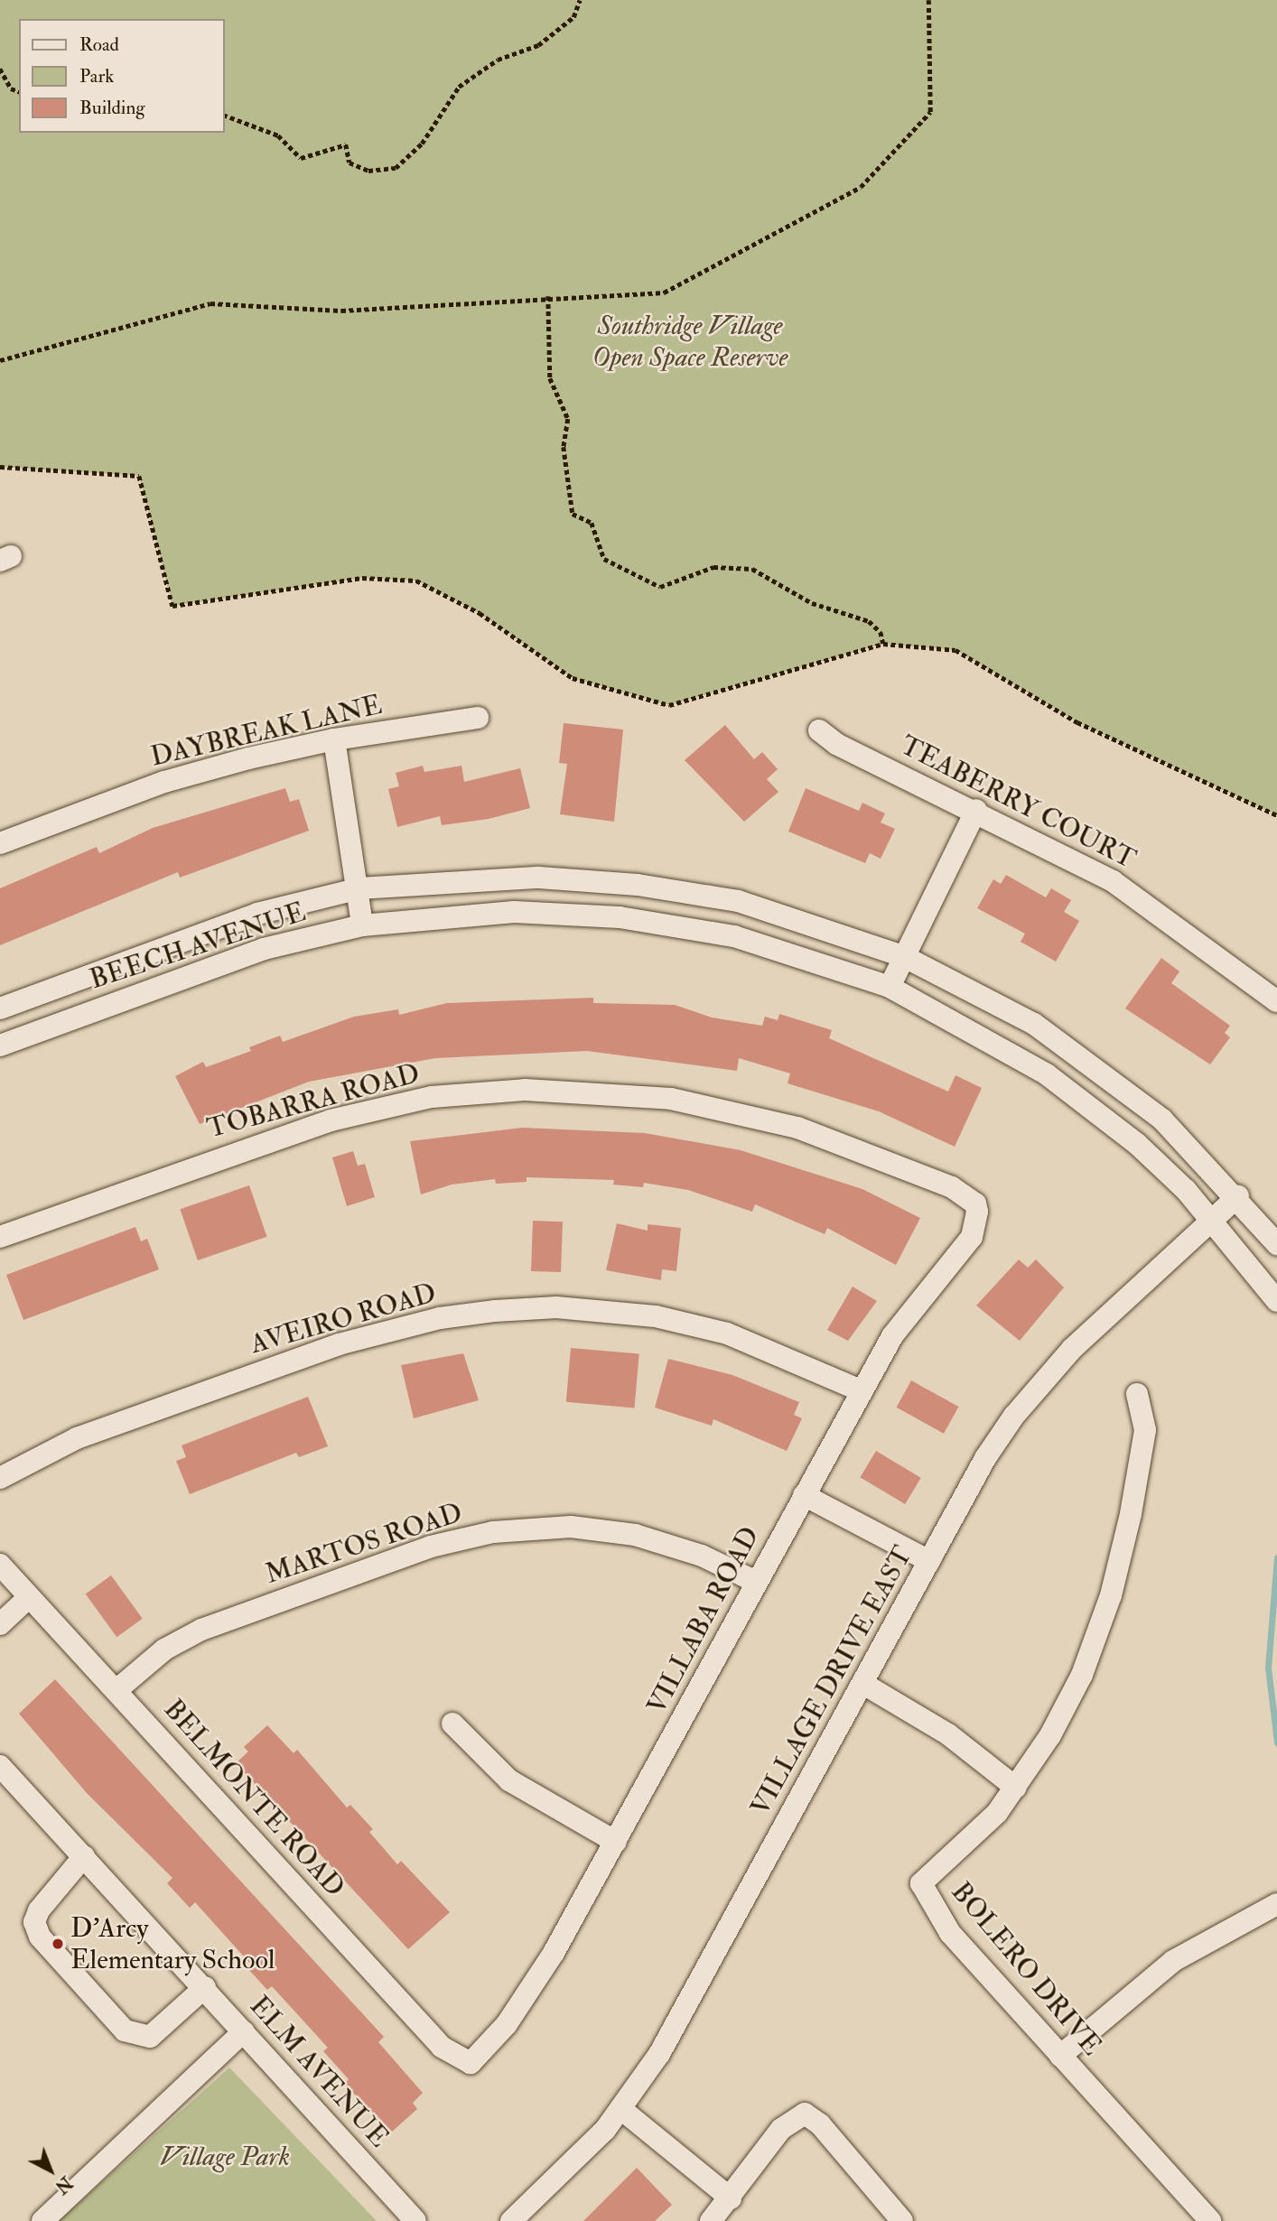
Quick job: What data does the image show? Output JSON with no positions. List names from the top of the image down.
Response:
{
  "streets": {
    "street": [
      "DAYBREAK LANE",
      "TEABERRY COURT",
      "BEECH AVENUE",
      "TOBARRA ROAD",
      "AVEIRO ROAD",
      "MARTOS ROAD",
      "VILLABA ROAD",
      "VILLAGE DRIVE EAST",
      "BELMONTE ROAD",
      "BOLERO DRIVE",
      "ELM AVENUE"
    ]
  },
  "crossings": [
    ["BEECH AVENUE", "VILLAGE DRIVE EAST"],
    ["TOBARRA ROAD", "VILLABA ROAD"],
    ["AVEIRO ROAD", "VILLABA ROAD"],
    ["MARTOS ROAD", "VILLABA ROAD"],
    ["MARTOS ROAD", "BELMONTE ROAD"],
    ["VILLABA ROAD", "BELMONTE ROAD"]
  ],
  "parks": ["Southridge Village Open Space Reserve", "Village Park"],
  "places": ["D'Arcy Elementary School"],
  "legend": ["Road", "Park", "Building"],
  "north": "bottom right"
}
